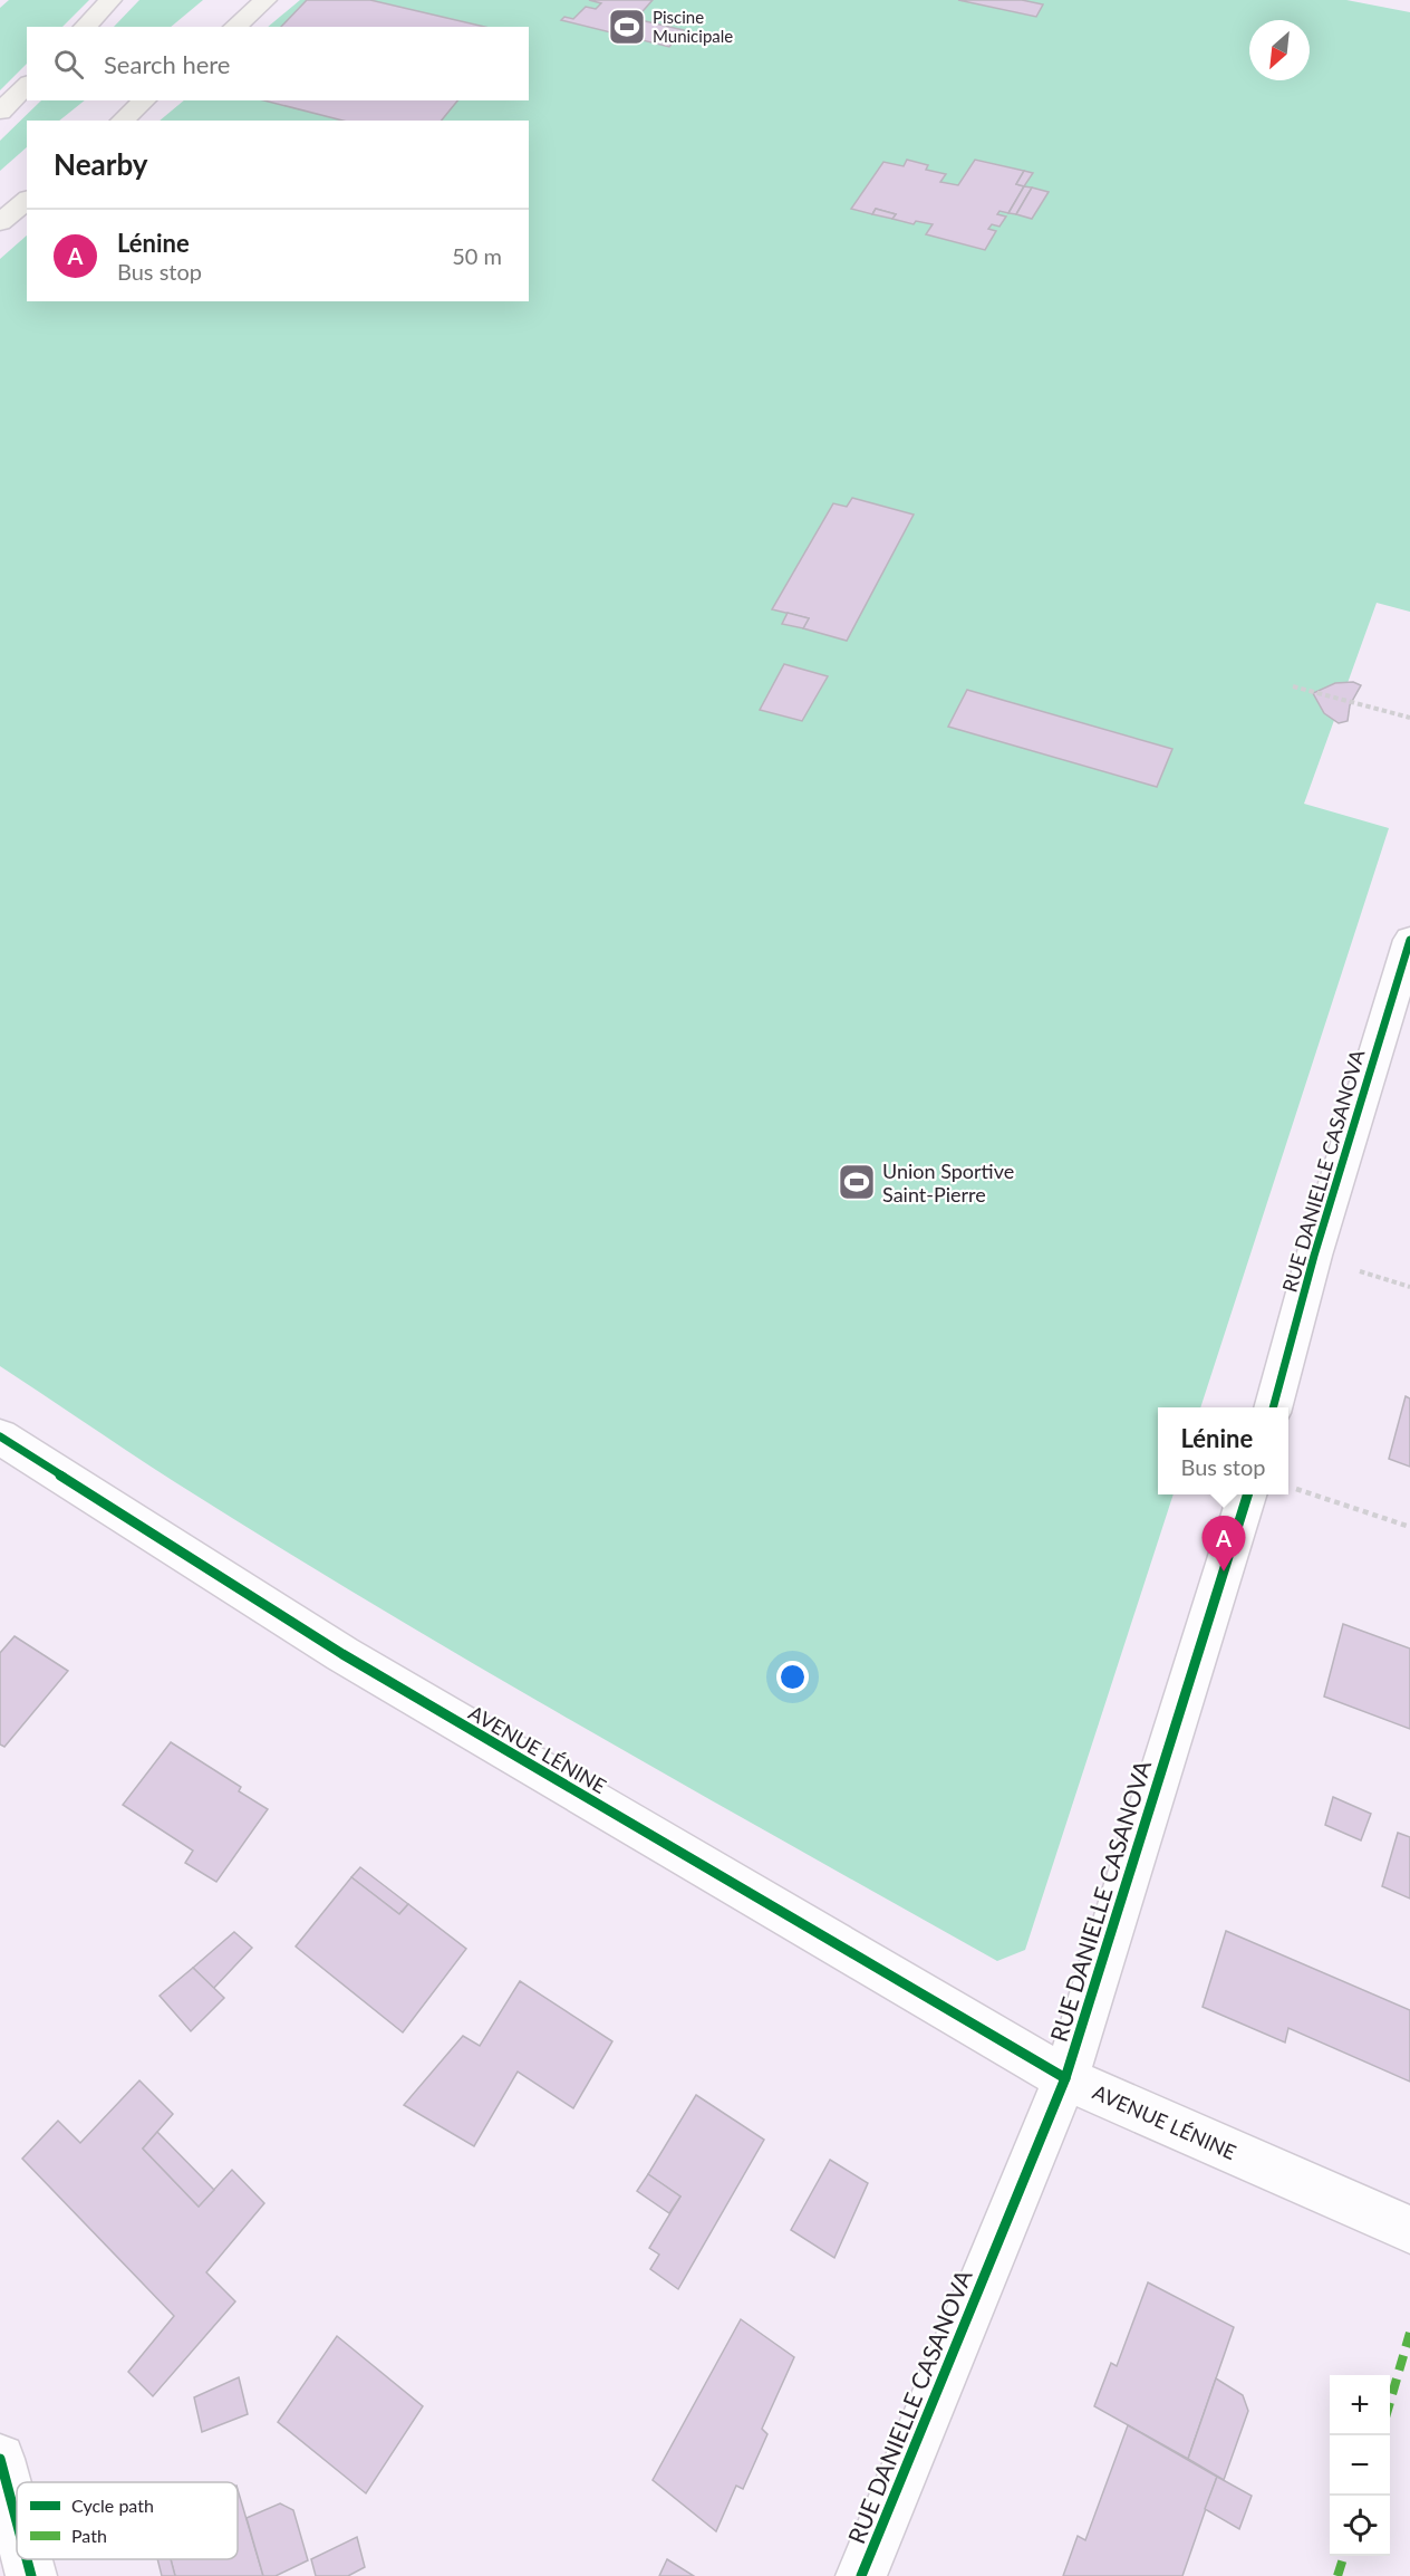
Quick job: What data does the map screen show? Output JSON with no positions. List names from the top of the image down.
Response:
{
  "streets": {
    "street": ["RUE DANIELLE CASANOVA", "AVENUE LÉNINE"]
  },
  "crossings": [
    ["RUE DANIELLE CASANOVA", "AVENUE LÉNINE"]
  ],
  "places": {
    "sports": ["Piscine Municipale", "Union Sportive Saint-Pierre"]
  },
  "legend": ["Cycle path", "Path"],
  "north": "bottom left",
  "page": {
    "search": "Search here",
    "heading": "Nearby",
    "list": [
      {
        "mark": "A",
        "name": "Lénine",
        "note": "Bus stop",
        "value": "50 m"
      }
    ],
    "popup": ["Lénine", "Bus stop"],
    "pins": "A",
    "map_buttons": ["+", "−"]
  }
}
